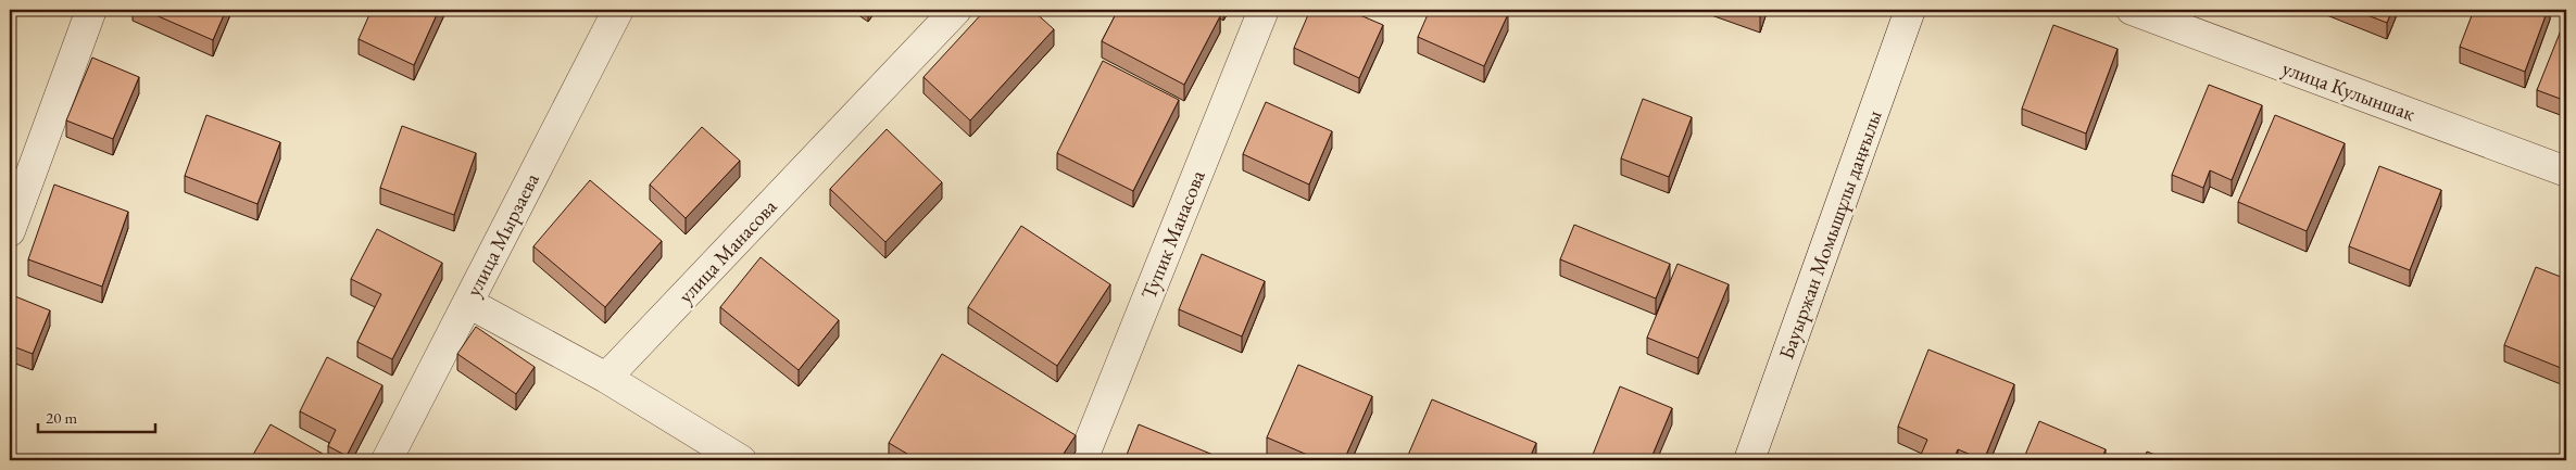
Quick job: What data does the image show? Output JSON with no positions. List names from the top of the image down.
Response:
{
  "streets": {
    "street": [
      "улица Кулыншак",
      "улица Мырзаева",
      "Тупик Манасова",
      "Бауыржан Момышұлы даңғылы",
      "улица Манасова"
    ]
  },
  "scale_bar": "20 m"
}
